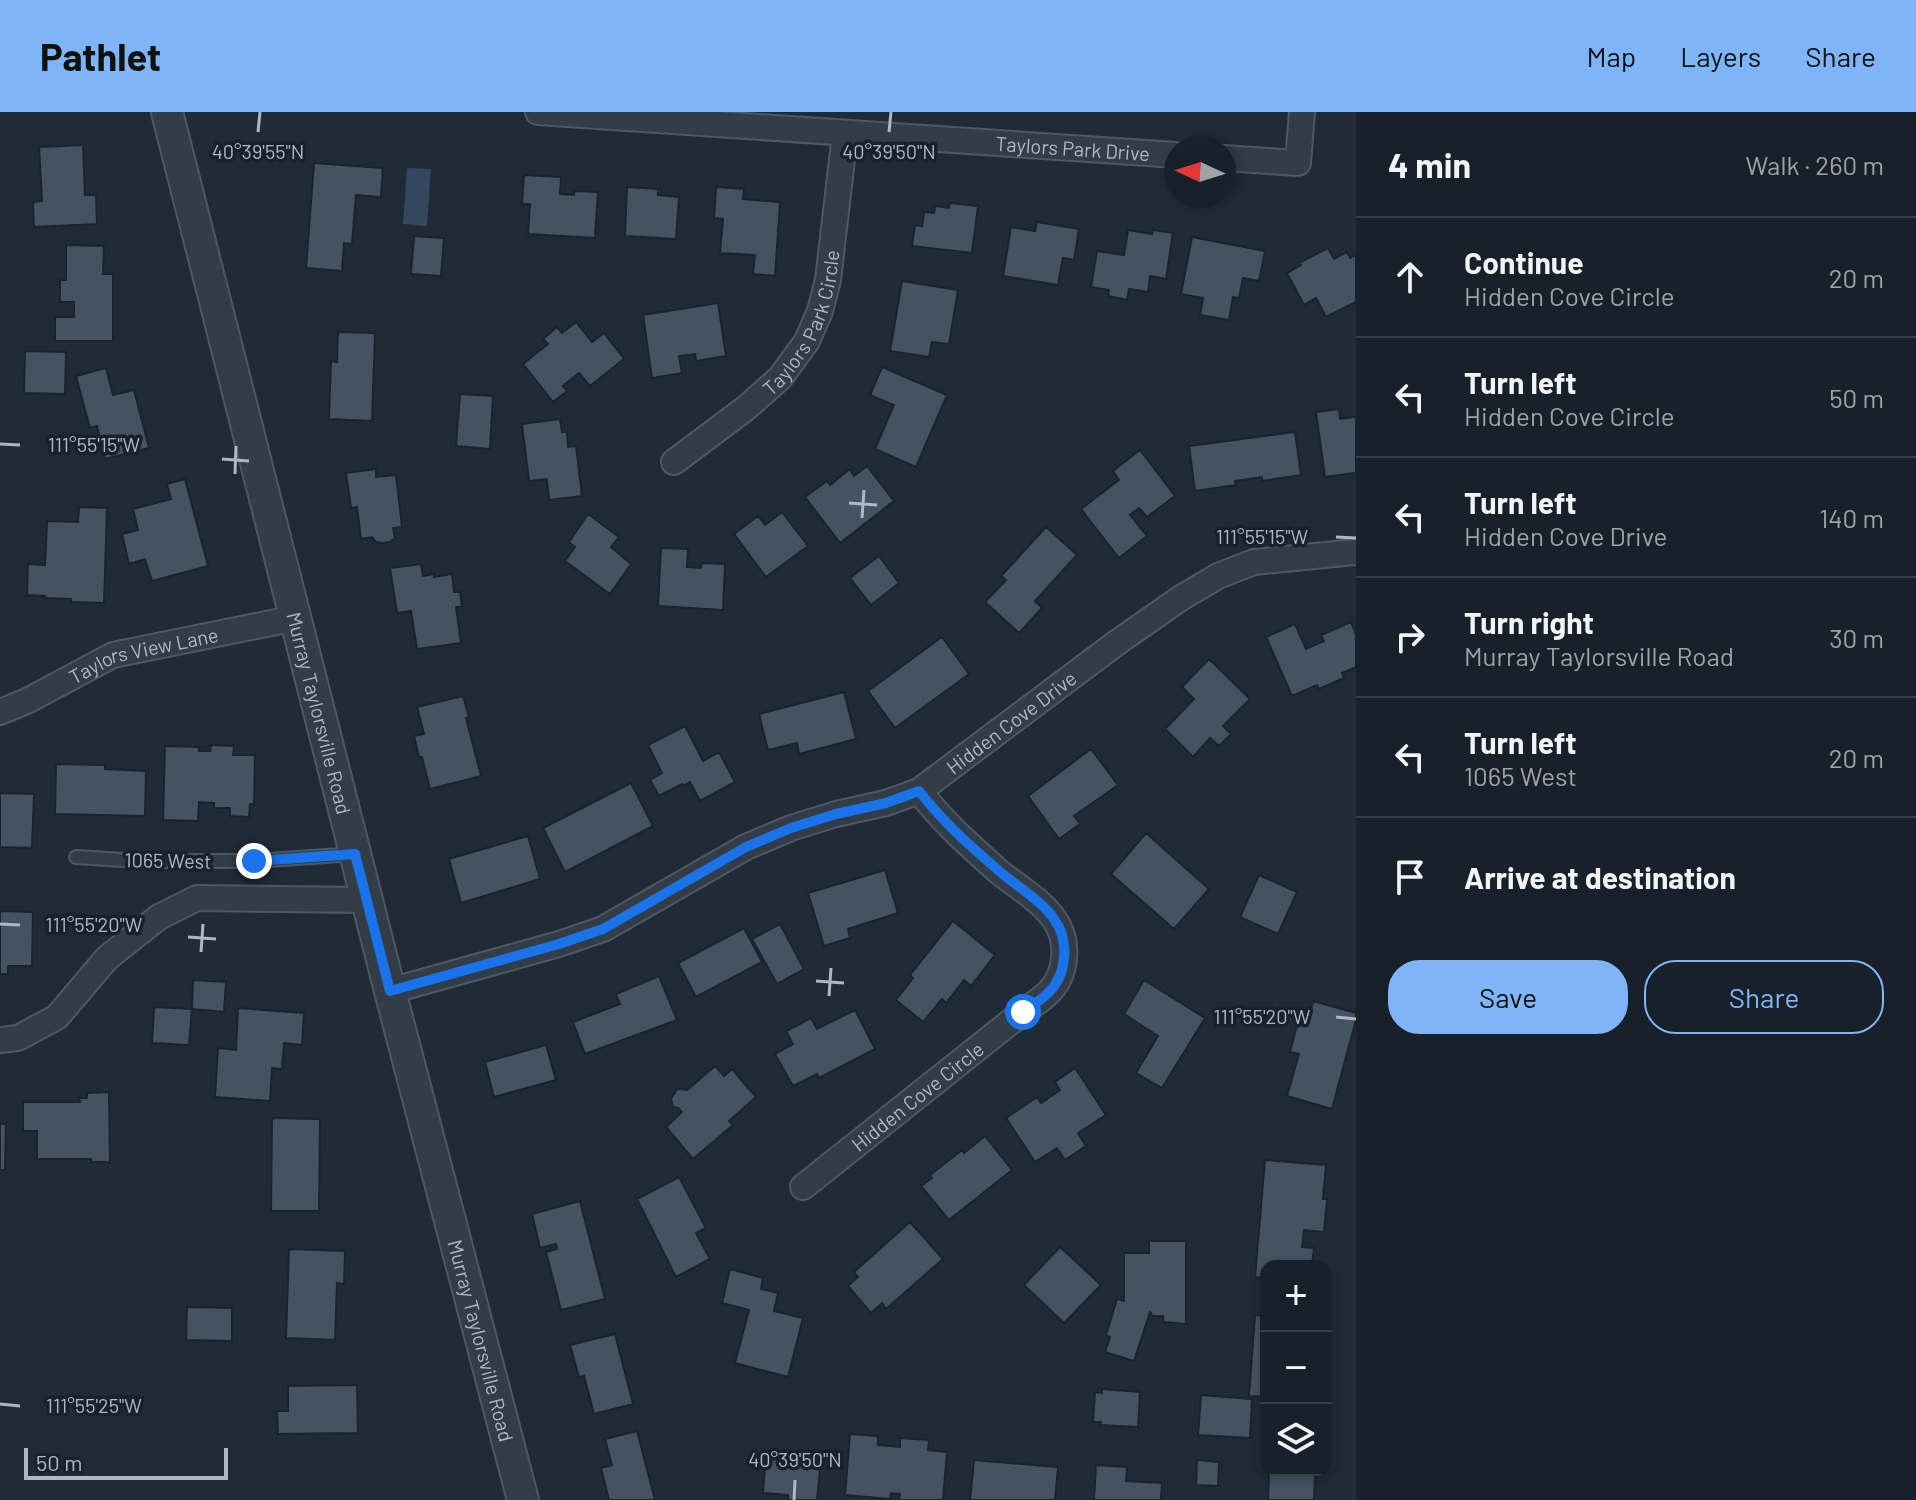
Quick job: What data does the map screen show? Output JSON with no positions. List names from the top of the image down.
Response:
{
  "streets": {
    "street": [
      "Taylors Park Drive",
      "Taylors Park Circle",
      "Taylors View Lane",
      "Murray Taylorsville Road",
      "Hidden Cove Drive",
      "Hidden Cove Circle"
    ],
    "lane": ["1065 West"]
  },
  "crossings": [
    ["Taylors Park Drive", "Taylors Park Circle"],
    ["Taylors View Lane", "Murray Taylorsville Road"],
    ["Murray Taylorsville Road", "Hidden Cove Drive"],
    ["Murray Taylorsville Road", "1065 West"],
    ["Hidden Cove Drive", "Hidden Cove Circle"]
  ],
  "scale_bar": "50 m",
  "north": "left",
  "page": {
    "header": "Pathlet",
    "nav": ["Map", "Layers", "Share"],
    "heading": ["4 min", "Walk · 260 m"],
    "list": [
      ["Continue", "Hidden Cove Circle", "20 m"],
      ["Turn left", "Hidden Cove Circle", "50 m"],
      ["Turn left", "Hidden Cove Drive", "140 m"],
      ["Turn right", "Murray Taylorsville Road", "30 m"],
      ["Turn left", "1065 West", "20 m"],
      "Arrive at destination"
    ],
    "buttons": ["Save", "Share"],
    "map_buttons": ["+", "−"],
    "scale": "50 m"
  },
  "coordinates": [
    "40°39'55\"N",
    "40°39'50\"N",
    "111°55'15\"W",
    "111°55'20\"W",
    "111°55'25\"W"
  ]
}
